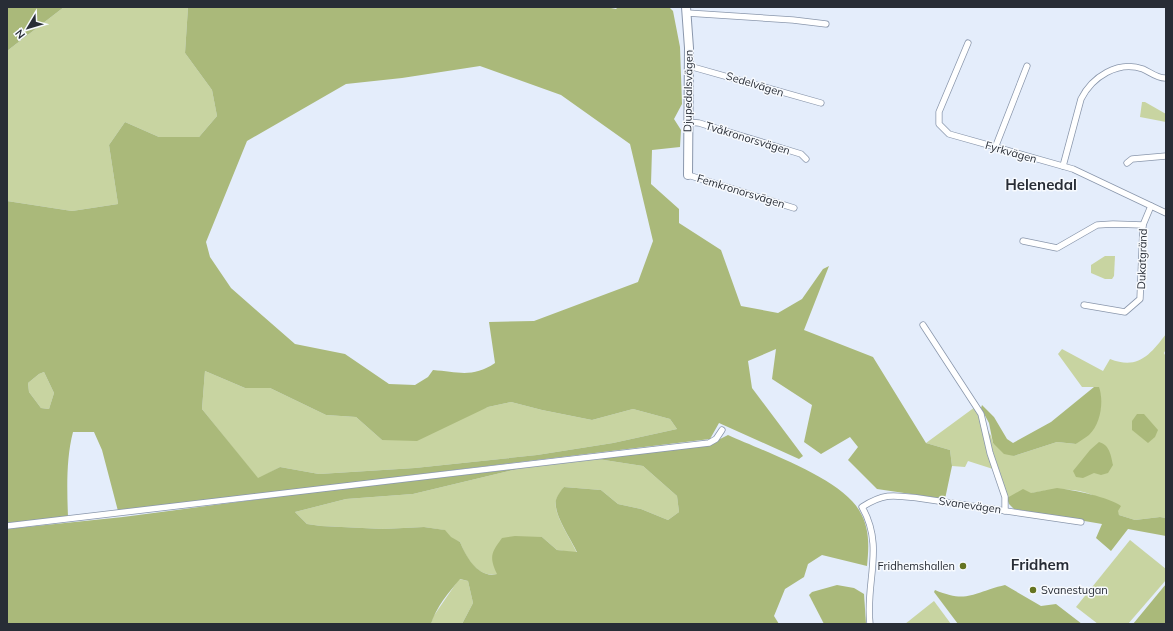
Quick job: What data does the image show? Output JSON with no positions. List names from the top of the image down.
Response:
{
  "streets": {
    "street": [
      "Sedelvägen",
      "Djupedalsvägen",
      "Tvåkronorsvägen",
      "Fyrkvägen",
      "Femkronorsvägen",
      "Dukatgränd",
      "Svanevägen"
    ]
  },
  "crossings": [
    ["Sedelvägen", "Djupedalsvägen"],
    ["Djupedalsvägen", "Tvåkronorsvägen"],
    ["Djupedalsvägen", "Femkronorsvägen"],
    ["Fyrkvägen", "Dukatgränd"]
  ],
  "districts": ["Helenedal", "Fridhem"],
  "places": ["Fridhemshallen", "Svanestugan"],
  "north": "bottom left"
}
